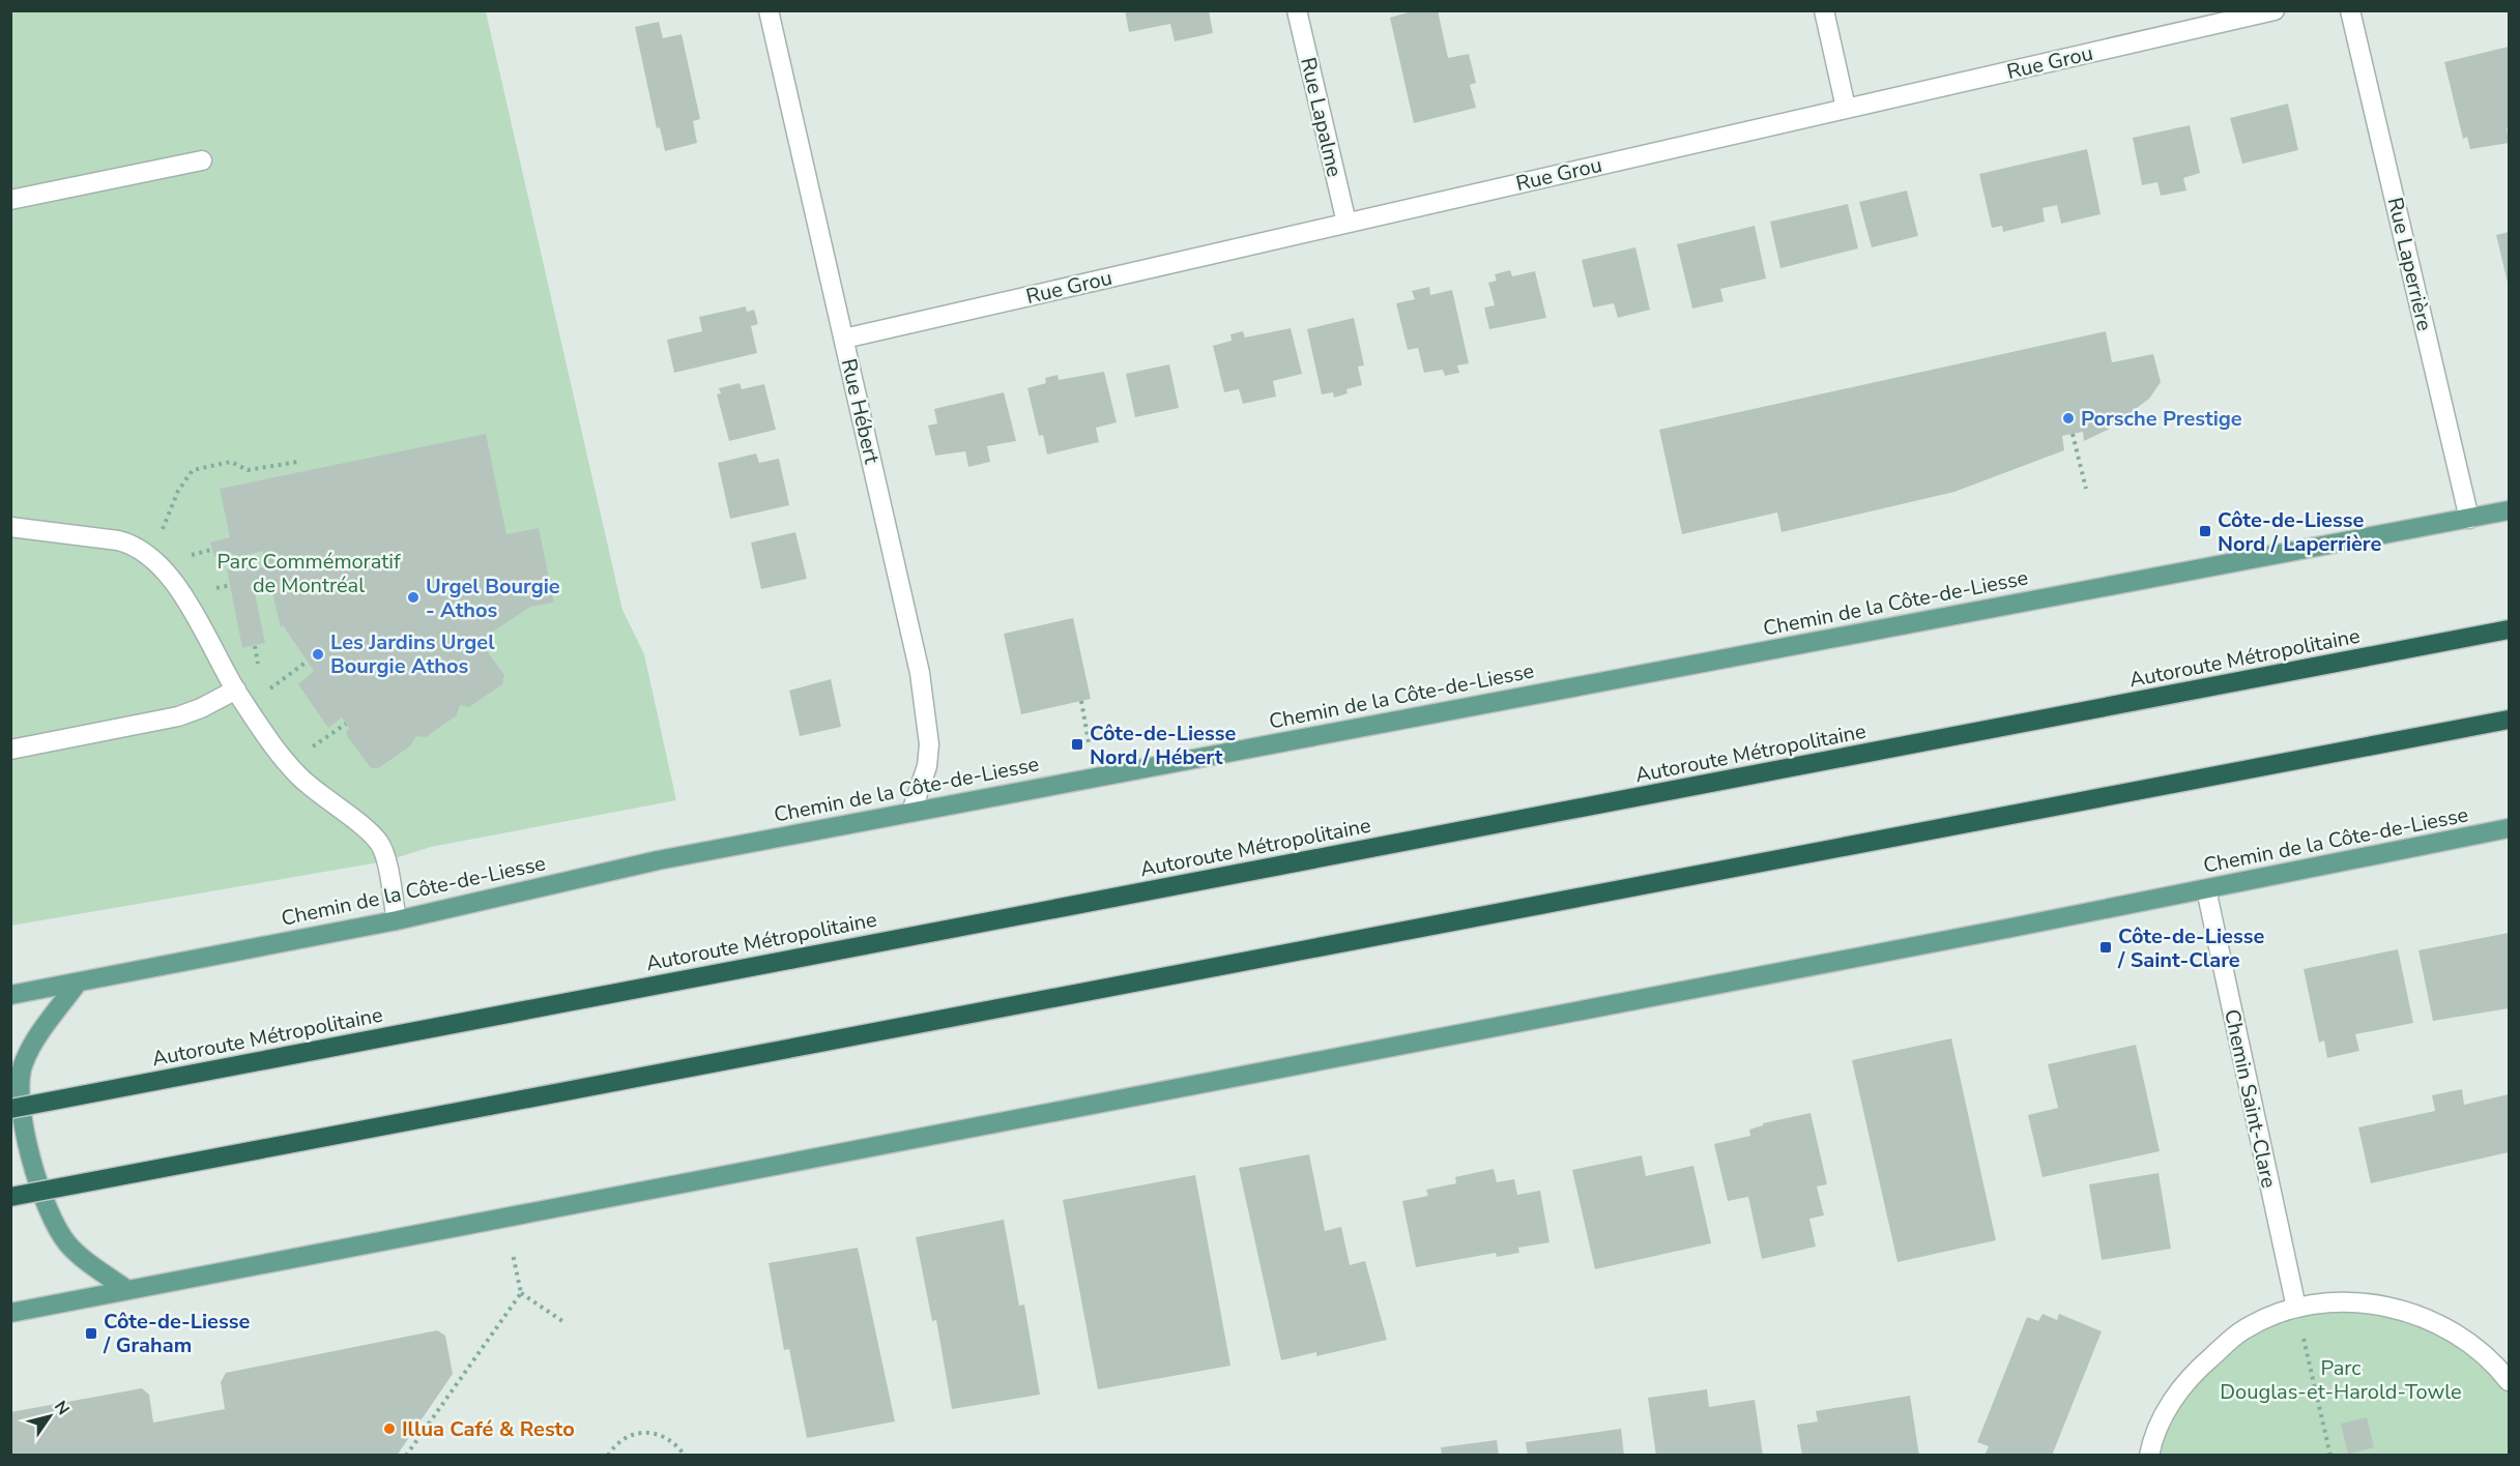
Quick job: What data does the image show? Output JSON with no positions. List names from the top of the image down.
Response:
{
  "streets": {
    "highway": ["Autoroute Métropolitaine"],
    "main road": ["Chemin de la Côte-de-Liesse"],
    "street": [
      "Rue Grou",
      "Rue Lapalme",
      "Rue Laperrière",
      "Rue Hébert",
      "Chemin Saint-Clare"
    ]
  },
  "crossings": [
    ["Rue Grou", "Rue Lapalme"],
    ["Rue Grou", "Rue Hébert"],
    ["Rue Laperrière", "Chemin de la Côte-de-Liesse"],
    ["Rue Hébert", "Chemin de la Côte-de-Liesse"],
    ["Chemin de la Côte-de-Liesse", "Chemin Saint-Clare"]
  ],
  "parks": ["Parc Commémoratif de Montréal", "Parc Douglas-et-Harold-Towle"],
  "places": {
    "other": [
      "Porsche Prestige",
      "Urgel Bourgie - Athos",
      "Les Jardins Urgel Bourgie Athos",
      "Illua Café & Resto"
    ],
    "transit": [
      "Côte-de-Liesse Nord / Laperrière",
      "Côte-de-Liesse Nord / Hébert",
      "Côte-de-Liesse / Saint-Clare",
      "Côte-de-Liesse / Graham"
    ]
  },
  "north": "top right"
}
